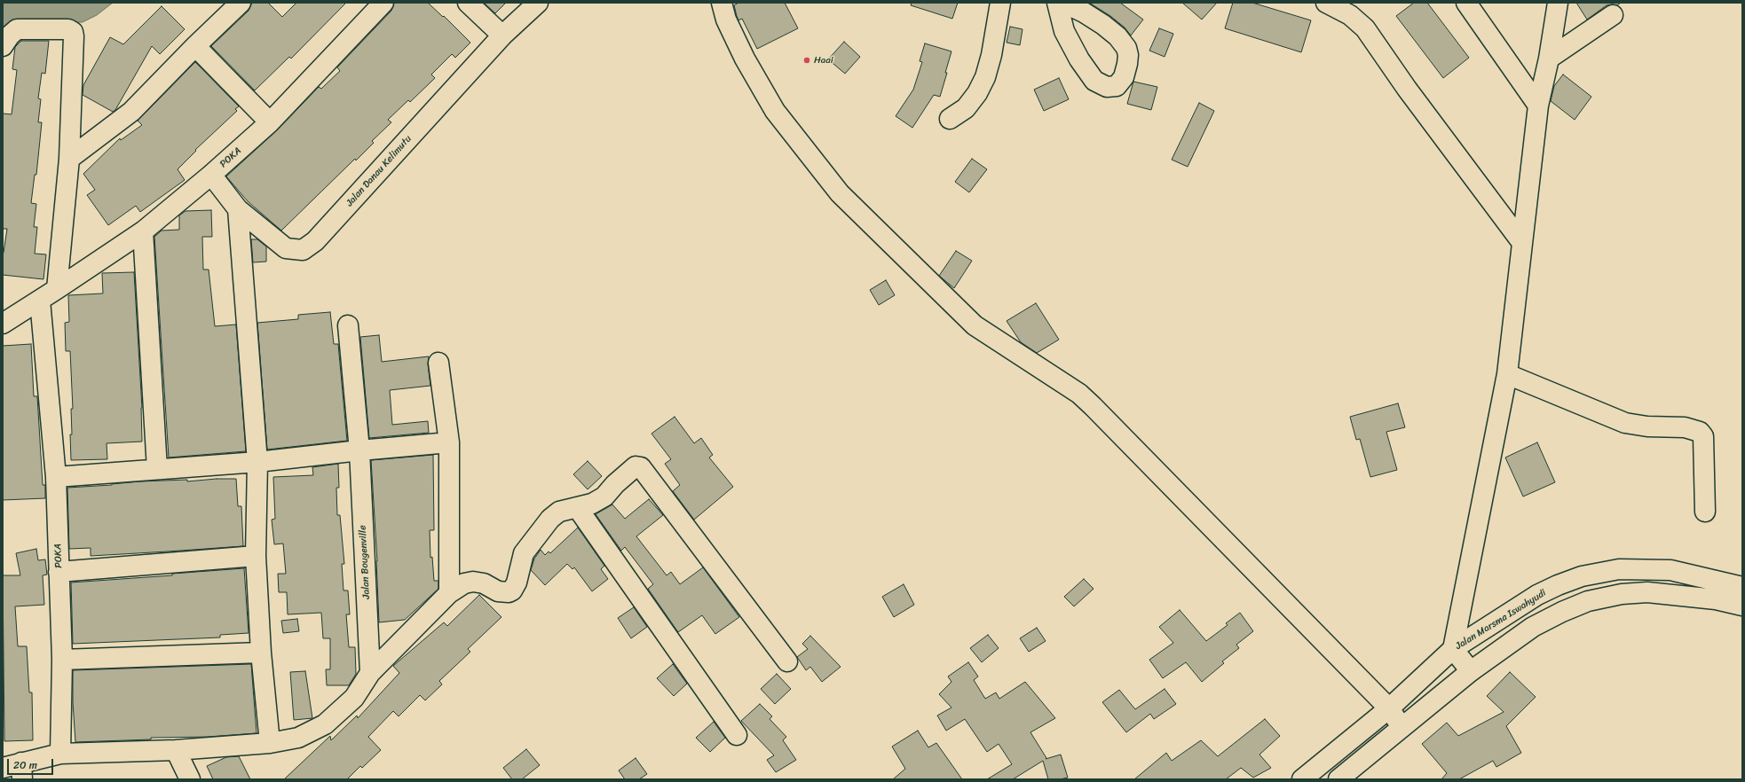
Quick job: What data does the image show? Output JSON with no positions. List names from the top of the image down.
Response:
{
  "streets": {
    "main road": [
      "POKA",
      "Jalan Danau Kelimutu",
      "Jalan Bougenville",
      "Jalan Marsma Iswahyudi"
    ]
  },
  "crossings": [
    ["POKA", "Jalan Danau Kelimutu"]
  ],
  "places": ["Haai"],
  "scale_bar": "20 m"
}
